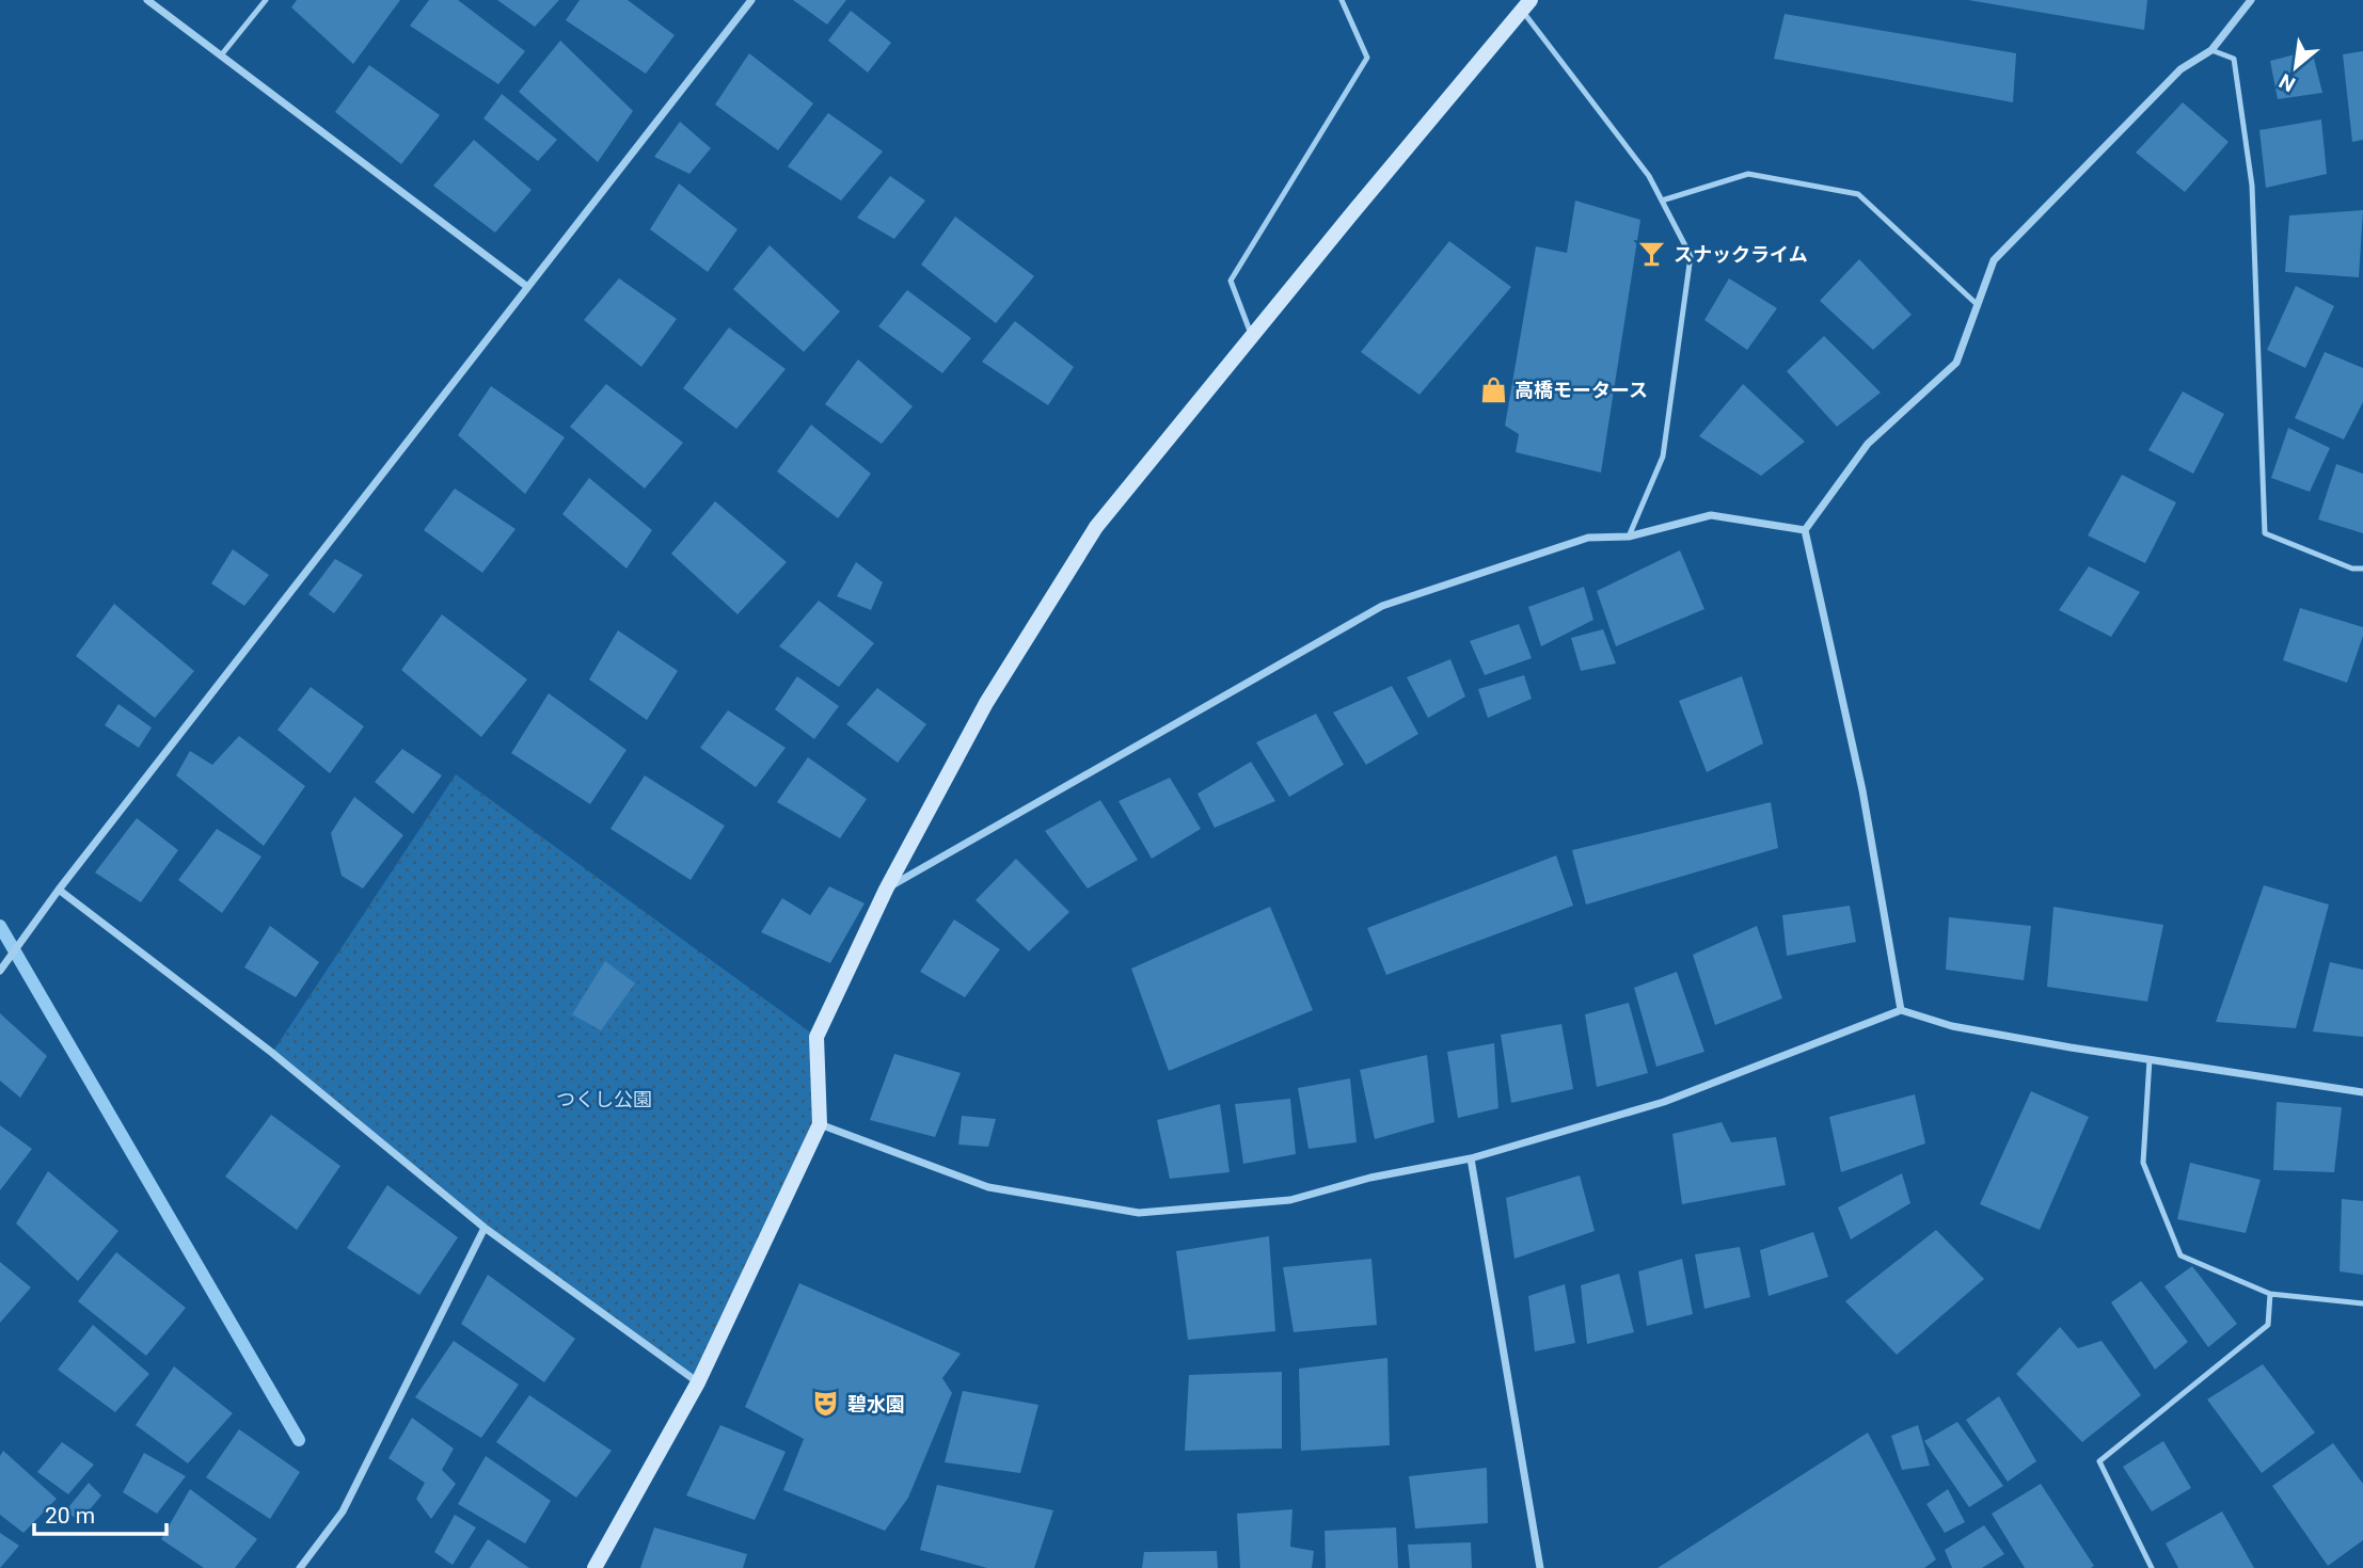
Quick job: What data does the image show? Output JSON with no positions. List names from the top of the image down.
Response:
{
  "parks": ["つくし公園"],
  "places": {
    "bar": ["スナックライム"],
    "shop": ["高橋モータース"],
    "theatre": ["碧水園"]
  },
  "scale_bar": "20 m",
  "north": "bottom left"
}
